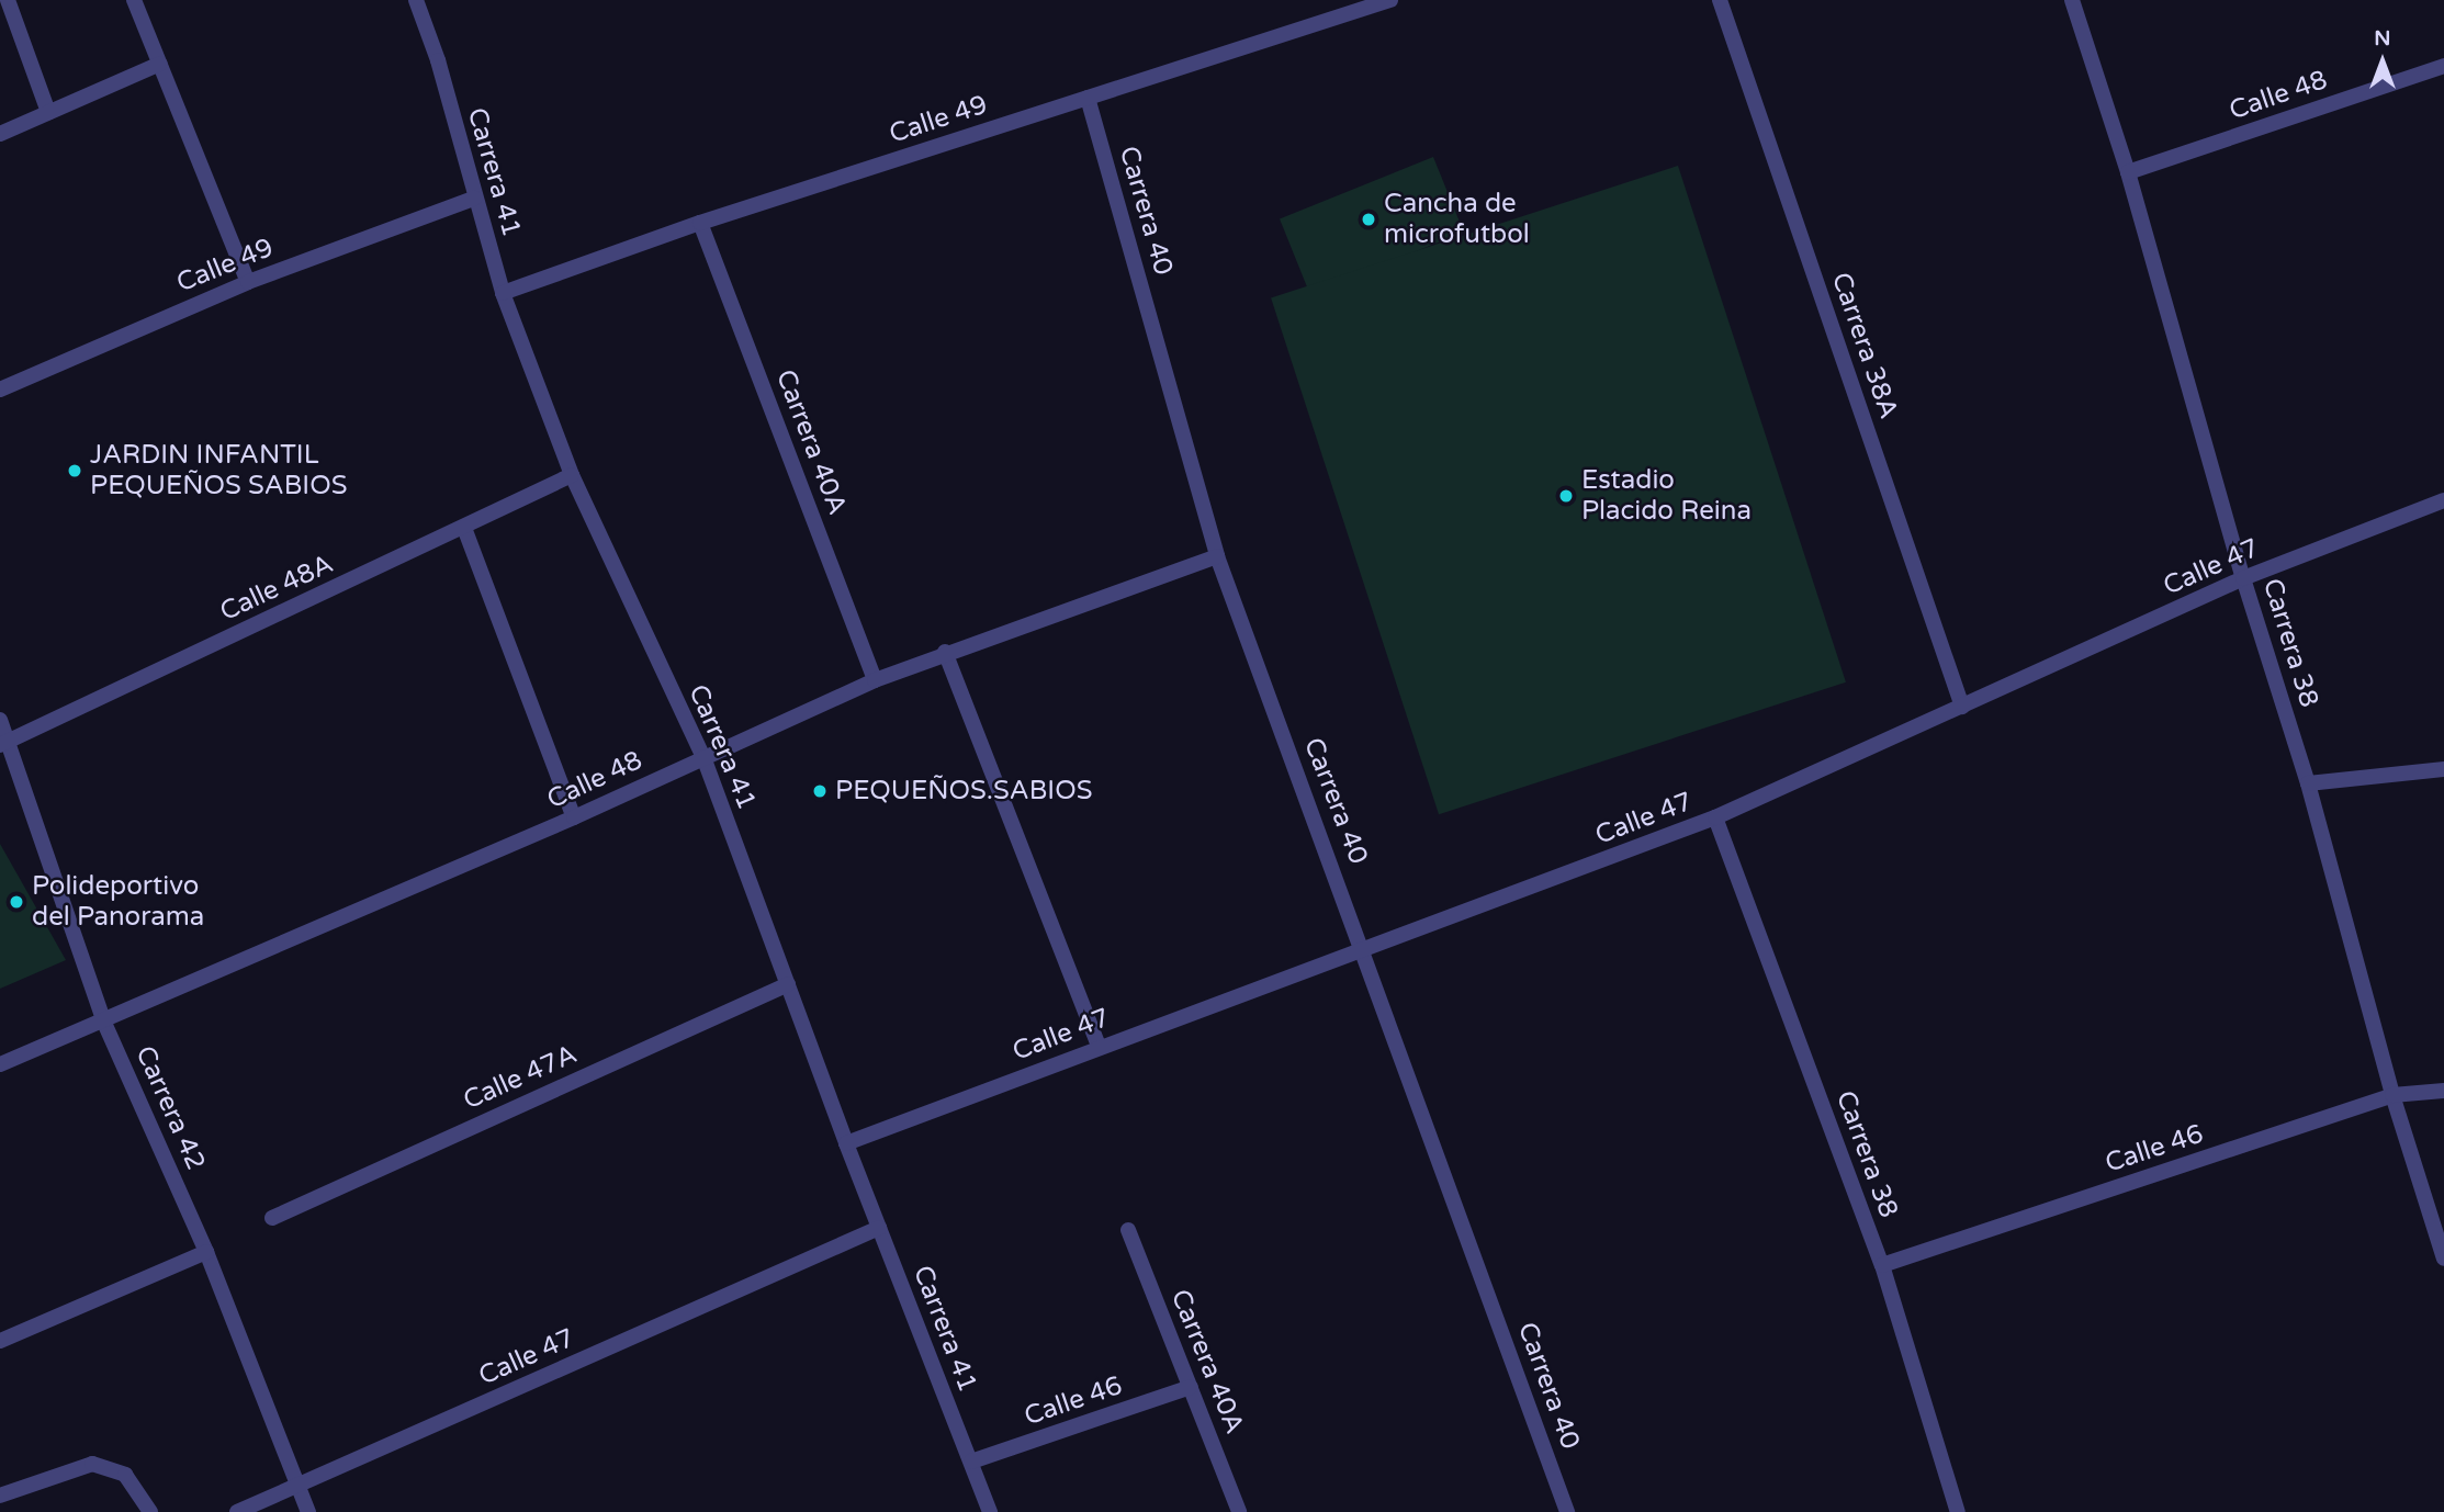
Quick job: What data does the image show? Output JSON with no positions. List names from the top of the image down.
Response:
{
  "streets": {
    "street": [
      "Calle 48",
      "Calle 49",
      "Carrera 41",
      "Carrera 40",
      "Carrera 38A",
      "Carrera 40A",
      "Calle 47",
      "Calle 48A",
      "Carrera 38",
      "Calle 47A",
      "Carrera 42",
      "Calle 46"
    ]
  },
  "crossings": [
    ["Calle 48", "Carrera 41"],
    ["Calle 48", "Carrera 40"],
    ["Calle 48", "Carrera 40A"],
    ["Calle 48", "Carrera 38"],
    ["Calle 48", "Carrera 42"],
    ["Calle 49", "Carrera 41"],
    ["Calle 49", "Carrera 40"],
    ["Calle 49", "Carrera 40A"],
    ["Carrera 41", "Calle 47"],
    ["Carrera 41", "Calle 48A"],
    ["Carrera 41", "Calle 47A"],
    ["Carrera 41", "Calle 46"],
    ["Carrera 40", "Calle 47"],
    ["Carrera 38A", "Calle 47"],
    ["Carrera 40A", "Calle 46"],
    ["Calle 47", "Carrera 38"],
    ["Calle 47", "Carrera 42"],
    ["Calle 48A", "Carrera 42"],
    ["Carrera 38", "Calle 46"]
  ],
  "places": [
    "Cancha de microfutbol",
    "JARDIN INFANTIL PEQUEÑOS SABIOS",
    "Estadio Placido Reina",
    "PEQUEÑOS.SABIOS",
    "Polideportivo del Panorama"
  ],
  "north": "top"
}
